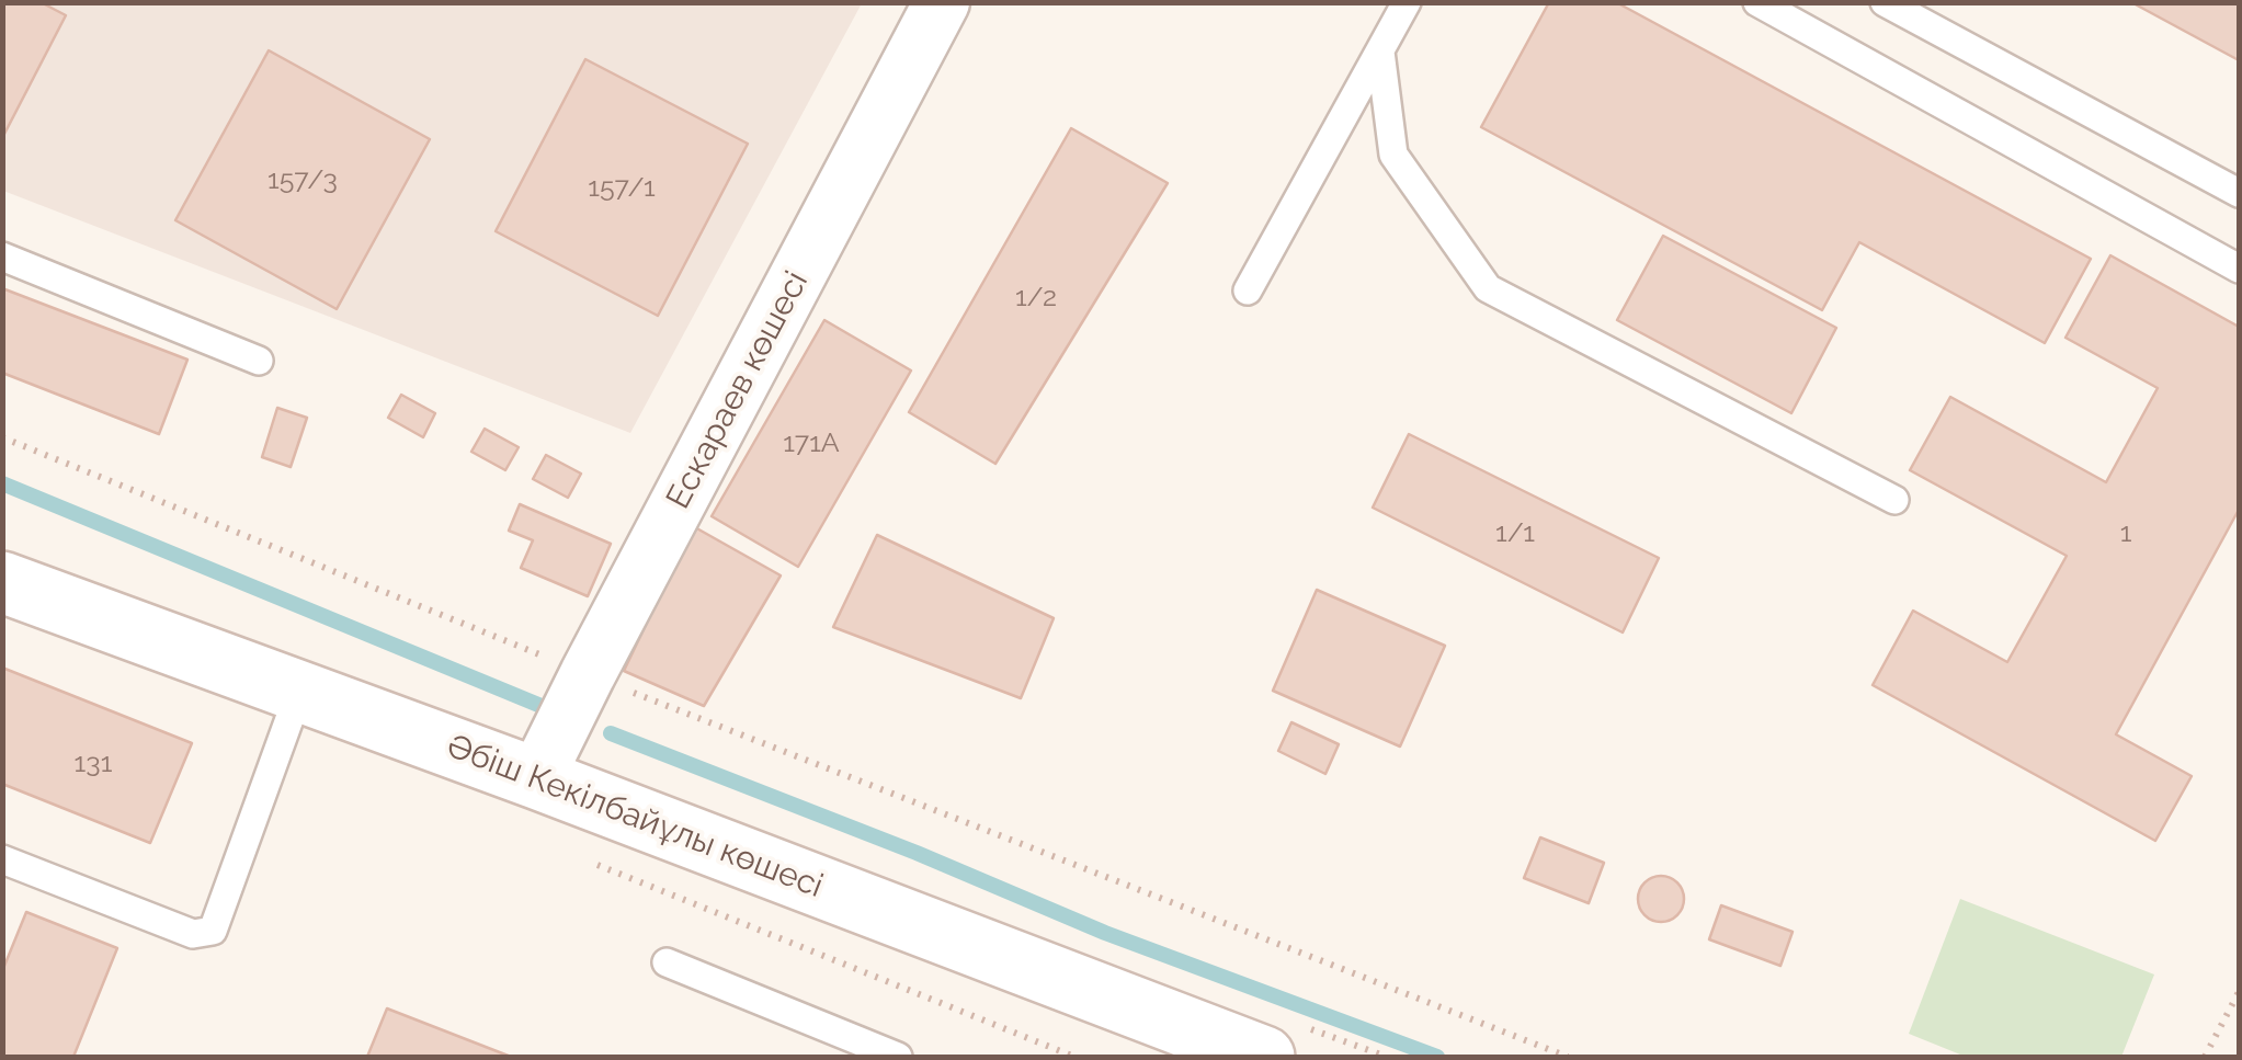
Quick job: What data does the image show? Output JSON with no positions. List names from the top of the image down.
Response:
{
  "streets": {
    "street": ["Ескараев көшесі", "Әбіш Кекілбайұлы көшесі"]
  },
  "crossings": [
    ["Ескараев көшесі", "Әбіш Кекілбайұлы көшесі"]
  ],
  "house_numbers": [
    "157/3",
    "157/1",
    "1/2",
    "171А",
    "1/1",
    "1",
    "131"
  ]
}
